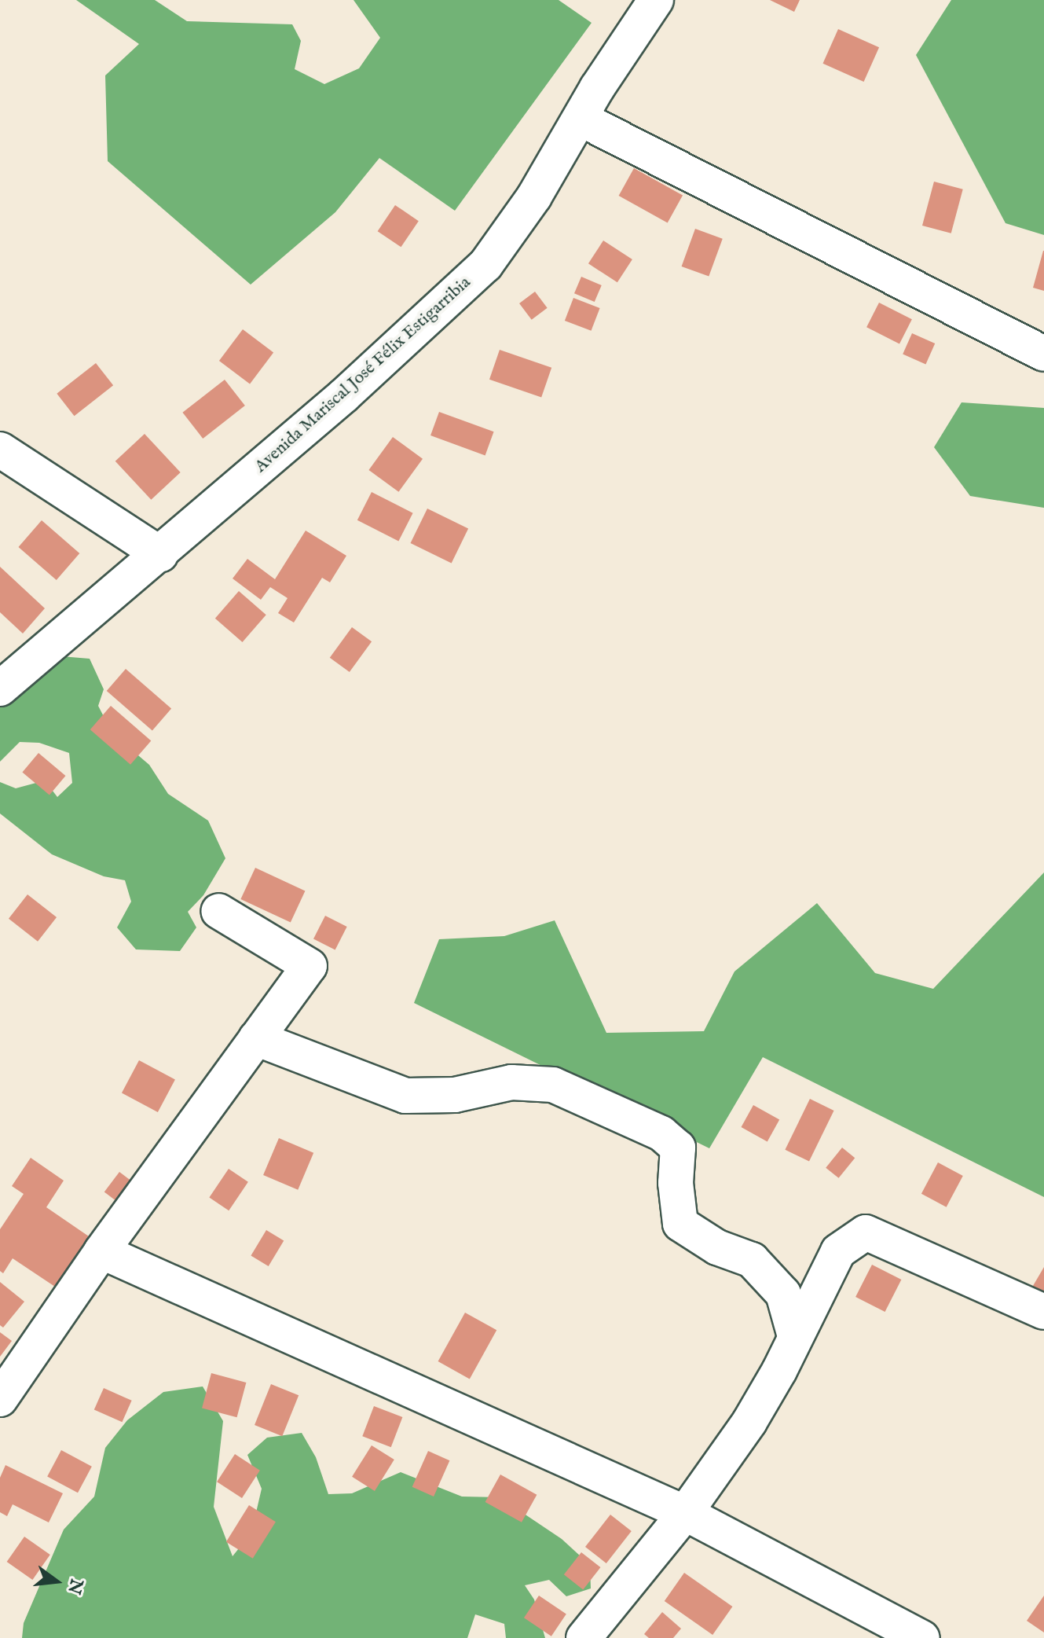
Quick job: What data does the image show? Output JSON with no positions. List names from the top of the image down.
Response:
{
  "streets": {
    "street": ["Avenida Mariscal José Félix Estigarribia"]
  },
  "north": "right"
}
